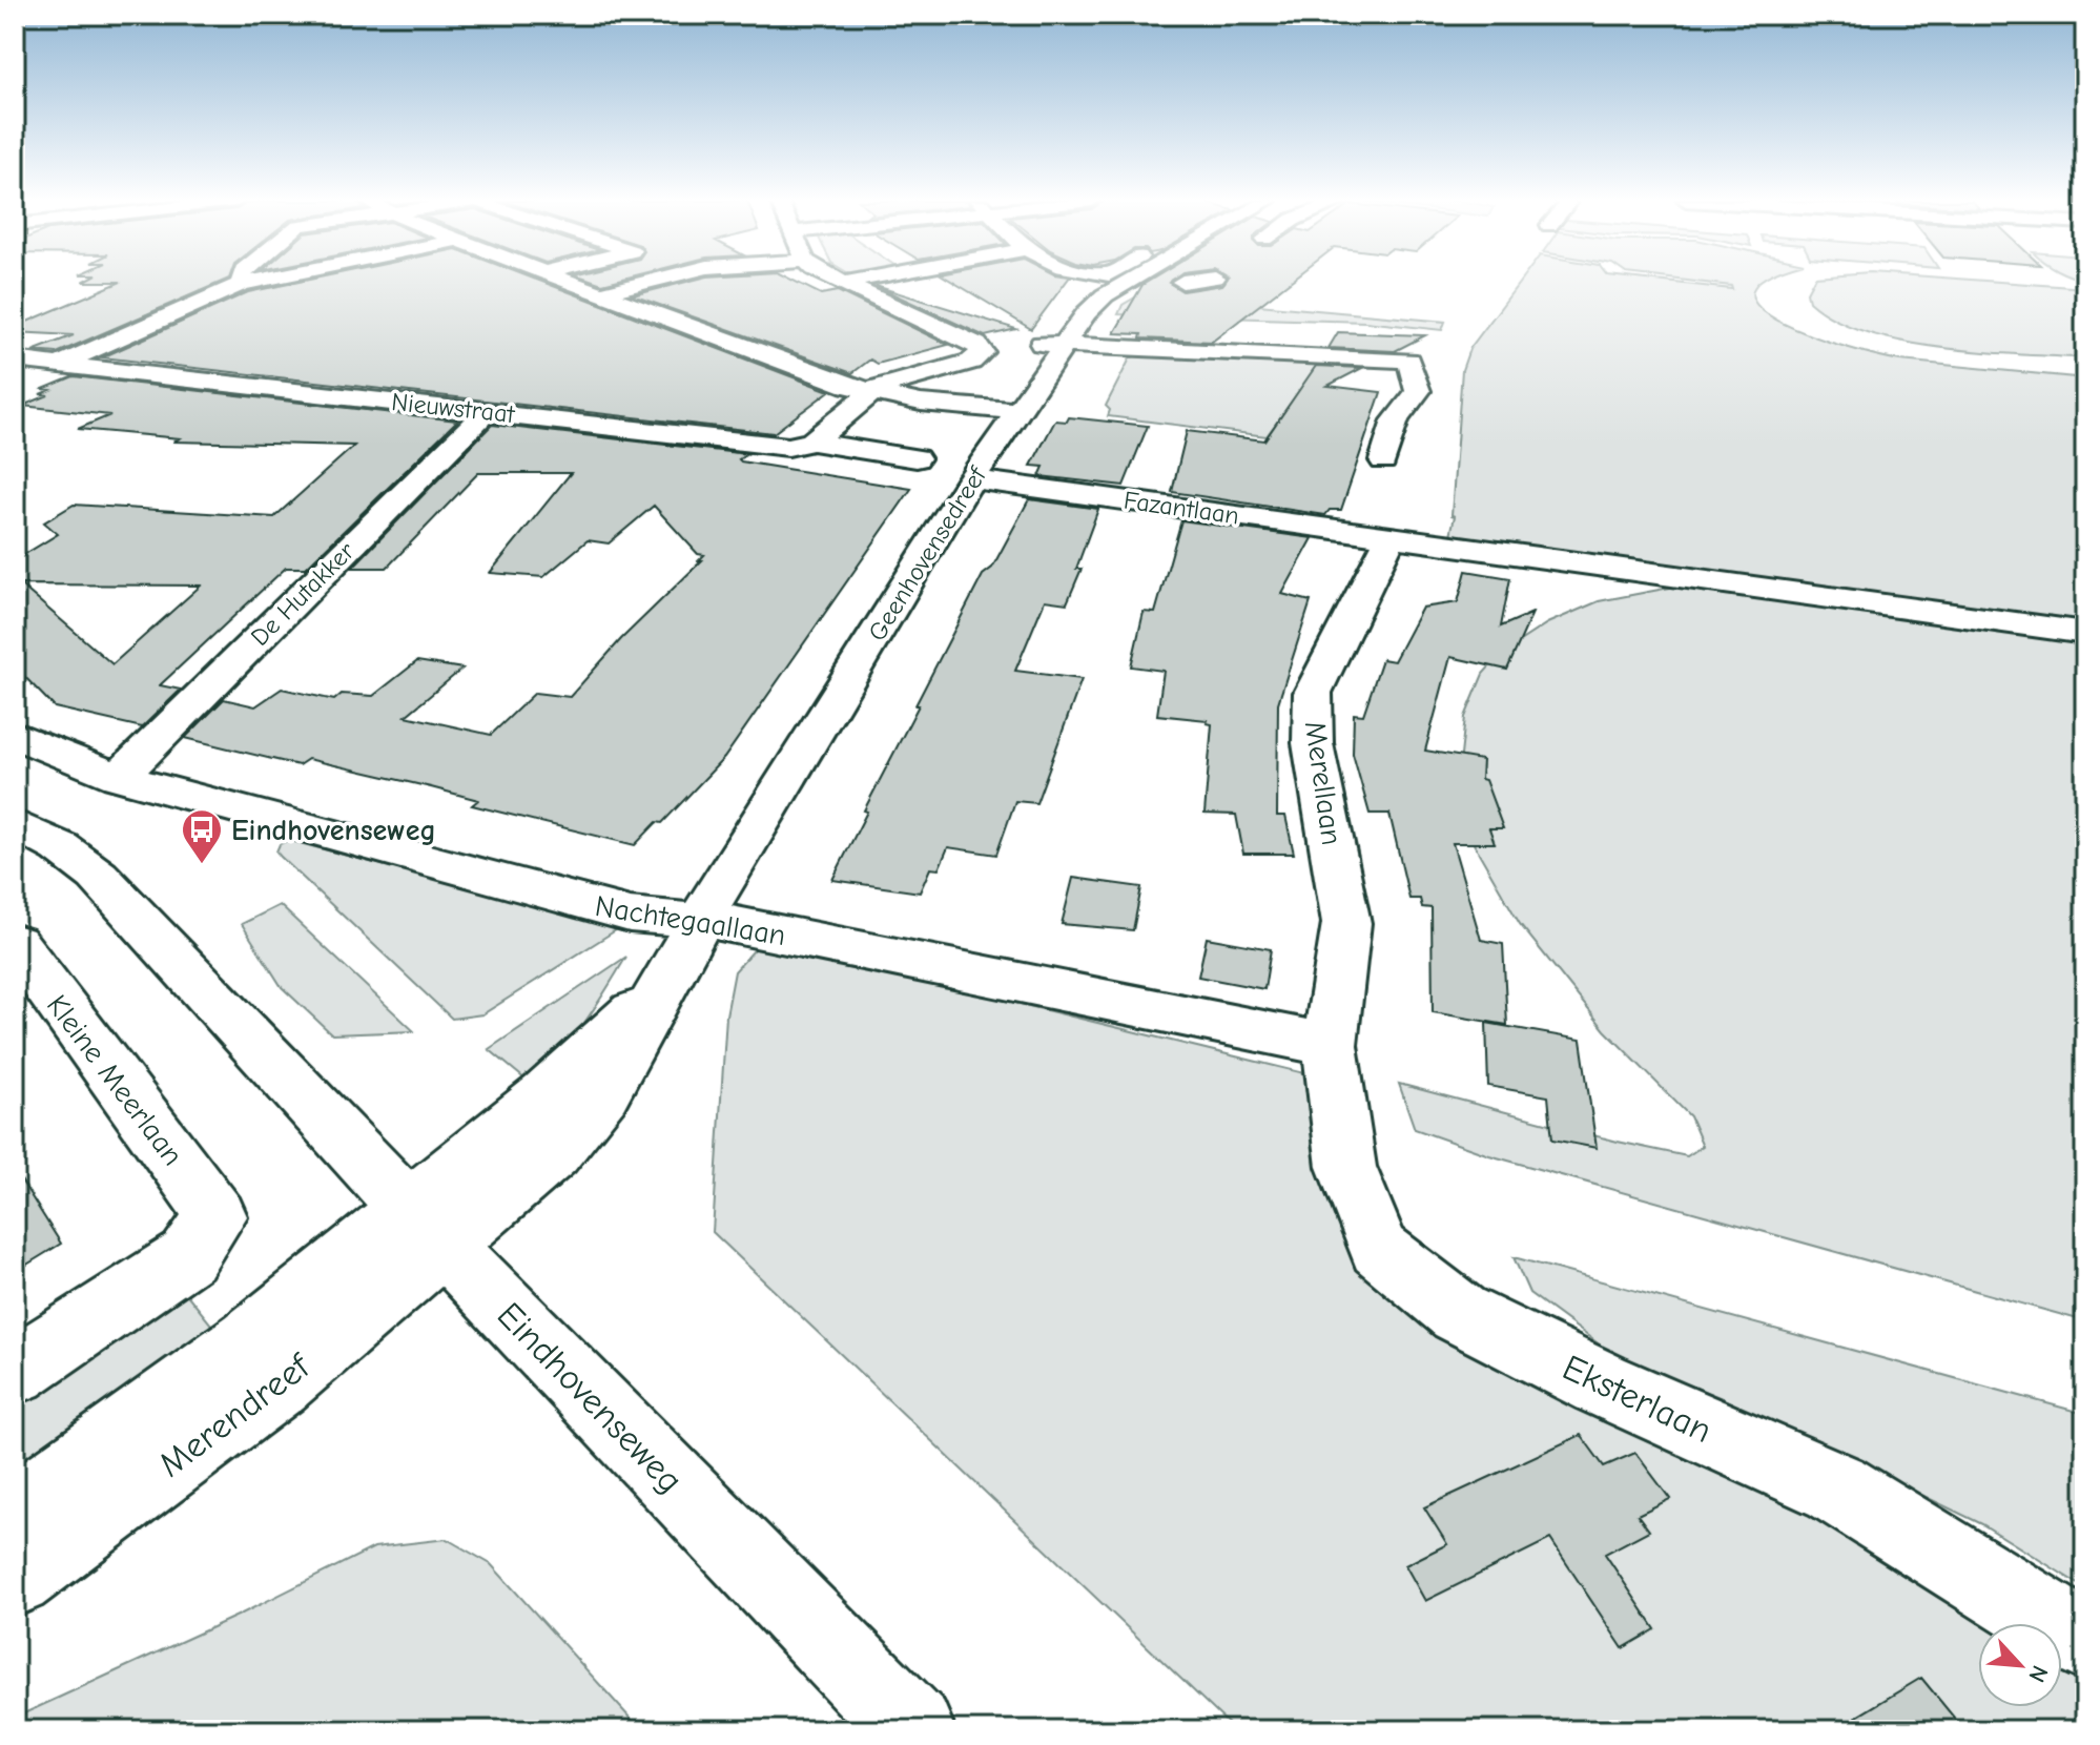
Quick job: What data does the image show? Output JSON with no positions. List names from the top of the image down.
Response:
{
  "streets": {
    "street": [
      "Nieuwstraat",
      "Fazantlaan",
      "Geenhovensedreef",
      "De Hutakker",
      "Merellaan",
      "Nachtegaallaan",
      "Kleine Meerlaan",
      "Eindhovenseweg",
      "Eksterlaan",
      "Merendreef"
    ]
  },
  "crossings": [
    ["Nieuwstraat", "De Hutakker"],
    ["Fazantlaan", "Geenhovensedreef"],
    ["Fazantlaan", "Merellaan"],
    ["Geenhovensedreef", "Nachtegaallaan"],
    ["Geenhovensedreef", "Eindhovenseweg"],
    ["Geenhovensedreef", "Merendreef"],
    ["De Hutakker", "Nachtegaallaan"],
    ["Merellaan", "Nachtegaallaan"],
    ["Merellaan", "Eksterlaan"],
    ["Nachtegaallaan", "Eksterlaan"],
    ["Eindhovenseweg", "Merendreef"]
  ],
  "places": {
    "bus stop": ["Eindhovenseweg"]
  },
  "north": "bottom right"
}
